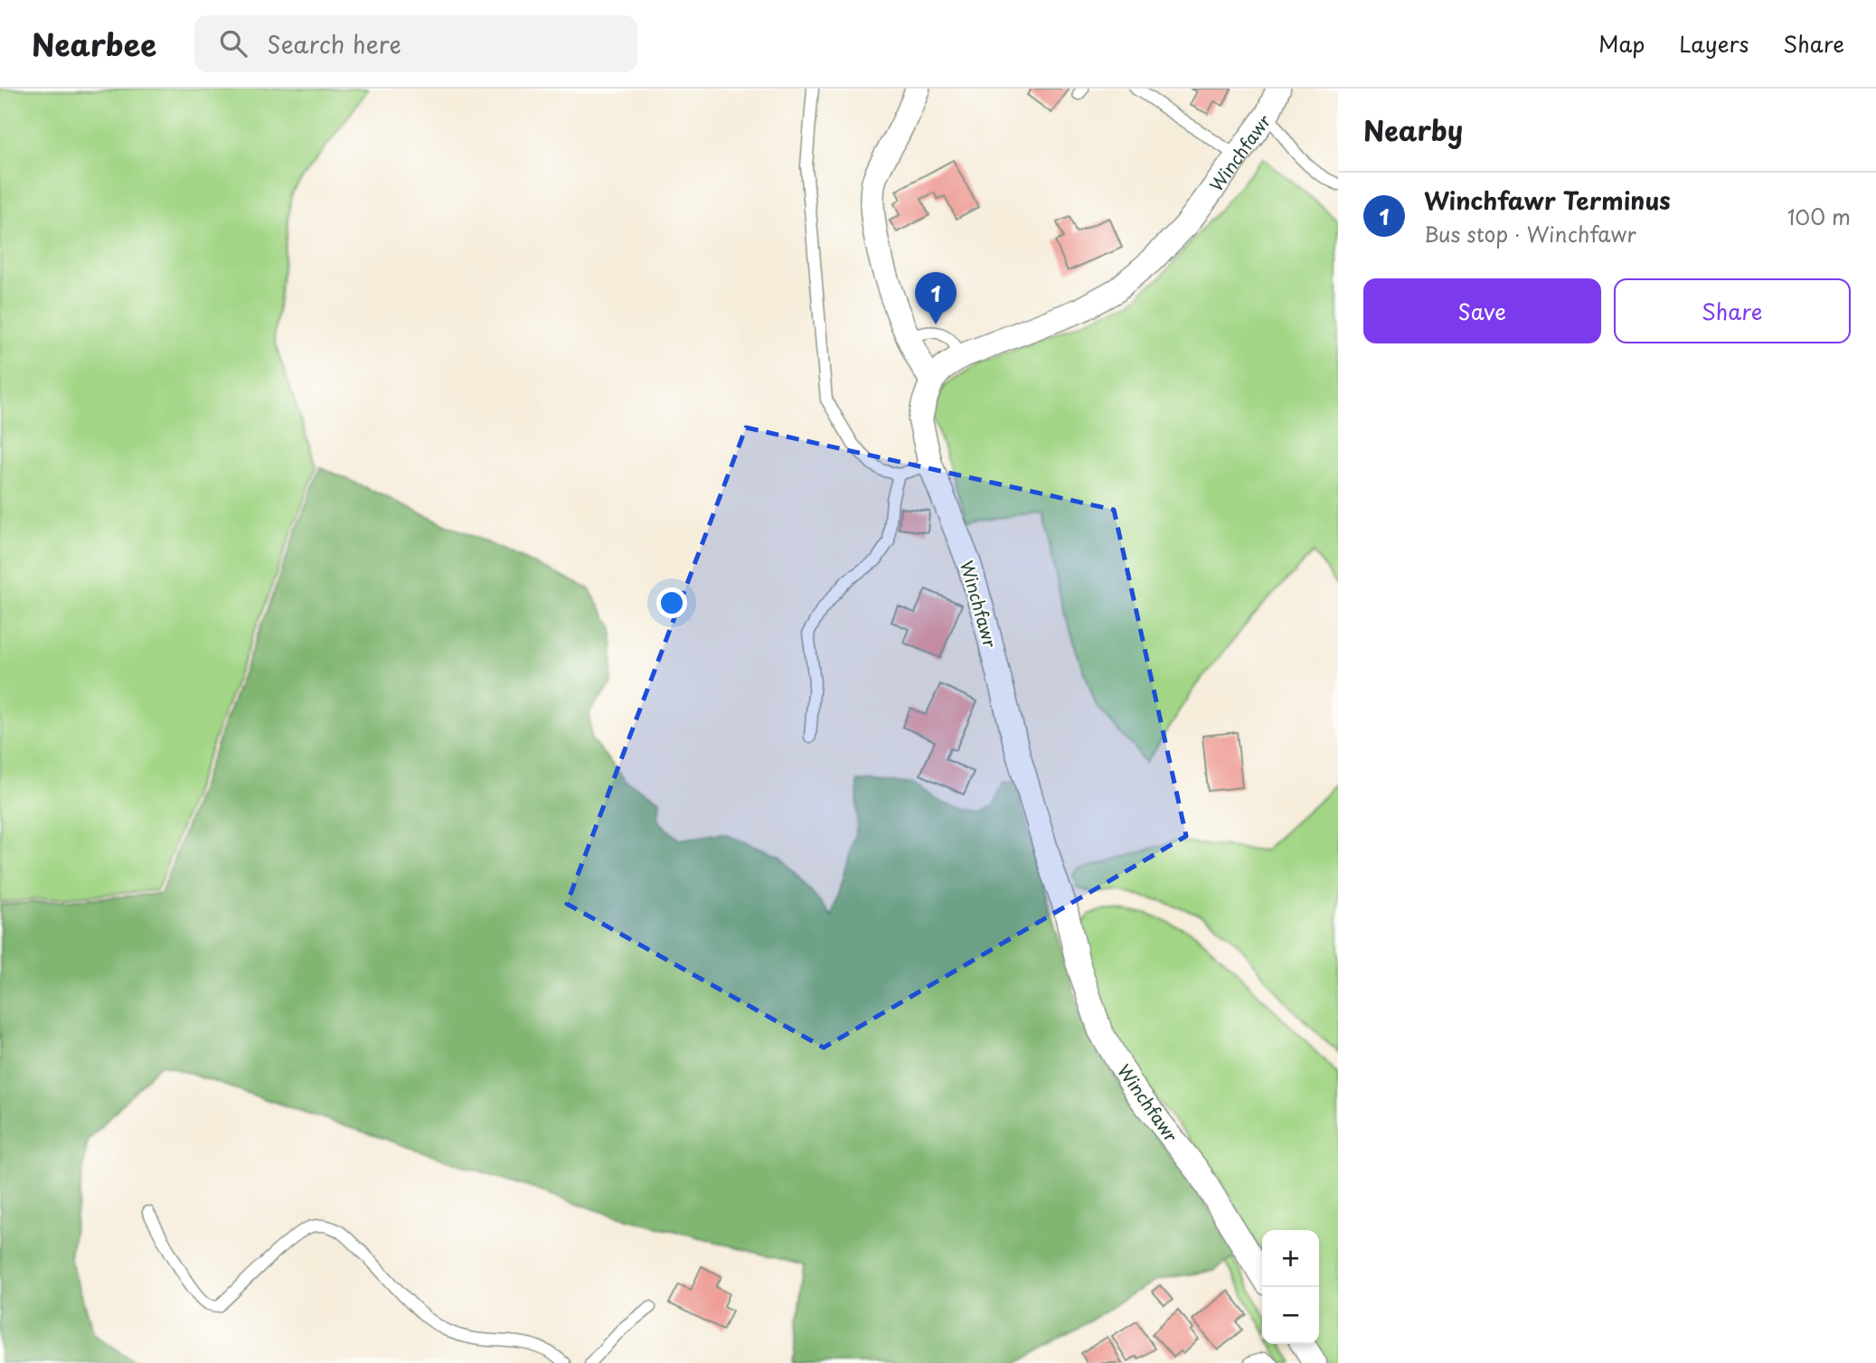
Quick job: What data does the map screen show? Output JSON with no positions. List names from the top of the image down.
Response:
{
  "streets": {
    "street": ["Winchfawr"]
  },
  "page": {
    "header": "Nearbee",
    "search": "Search here",
    "nav": ["Map", "Layers", "Share"],
    "heading": "Nearby",
    "list": [
      {
        "mark": "1",
        "name": "Winchfawr Terminus",
        "note": "Bus stop · Winchfawr",
        "value": "100 m"
      }
    ],
    "buttons": ["Save", "Share"],
    "pins": "1",
    "map_buttons": ["+", "−"]
  }
}
